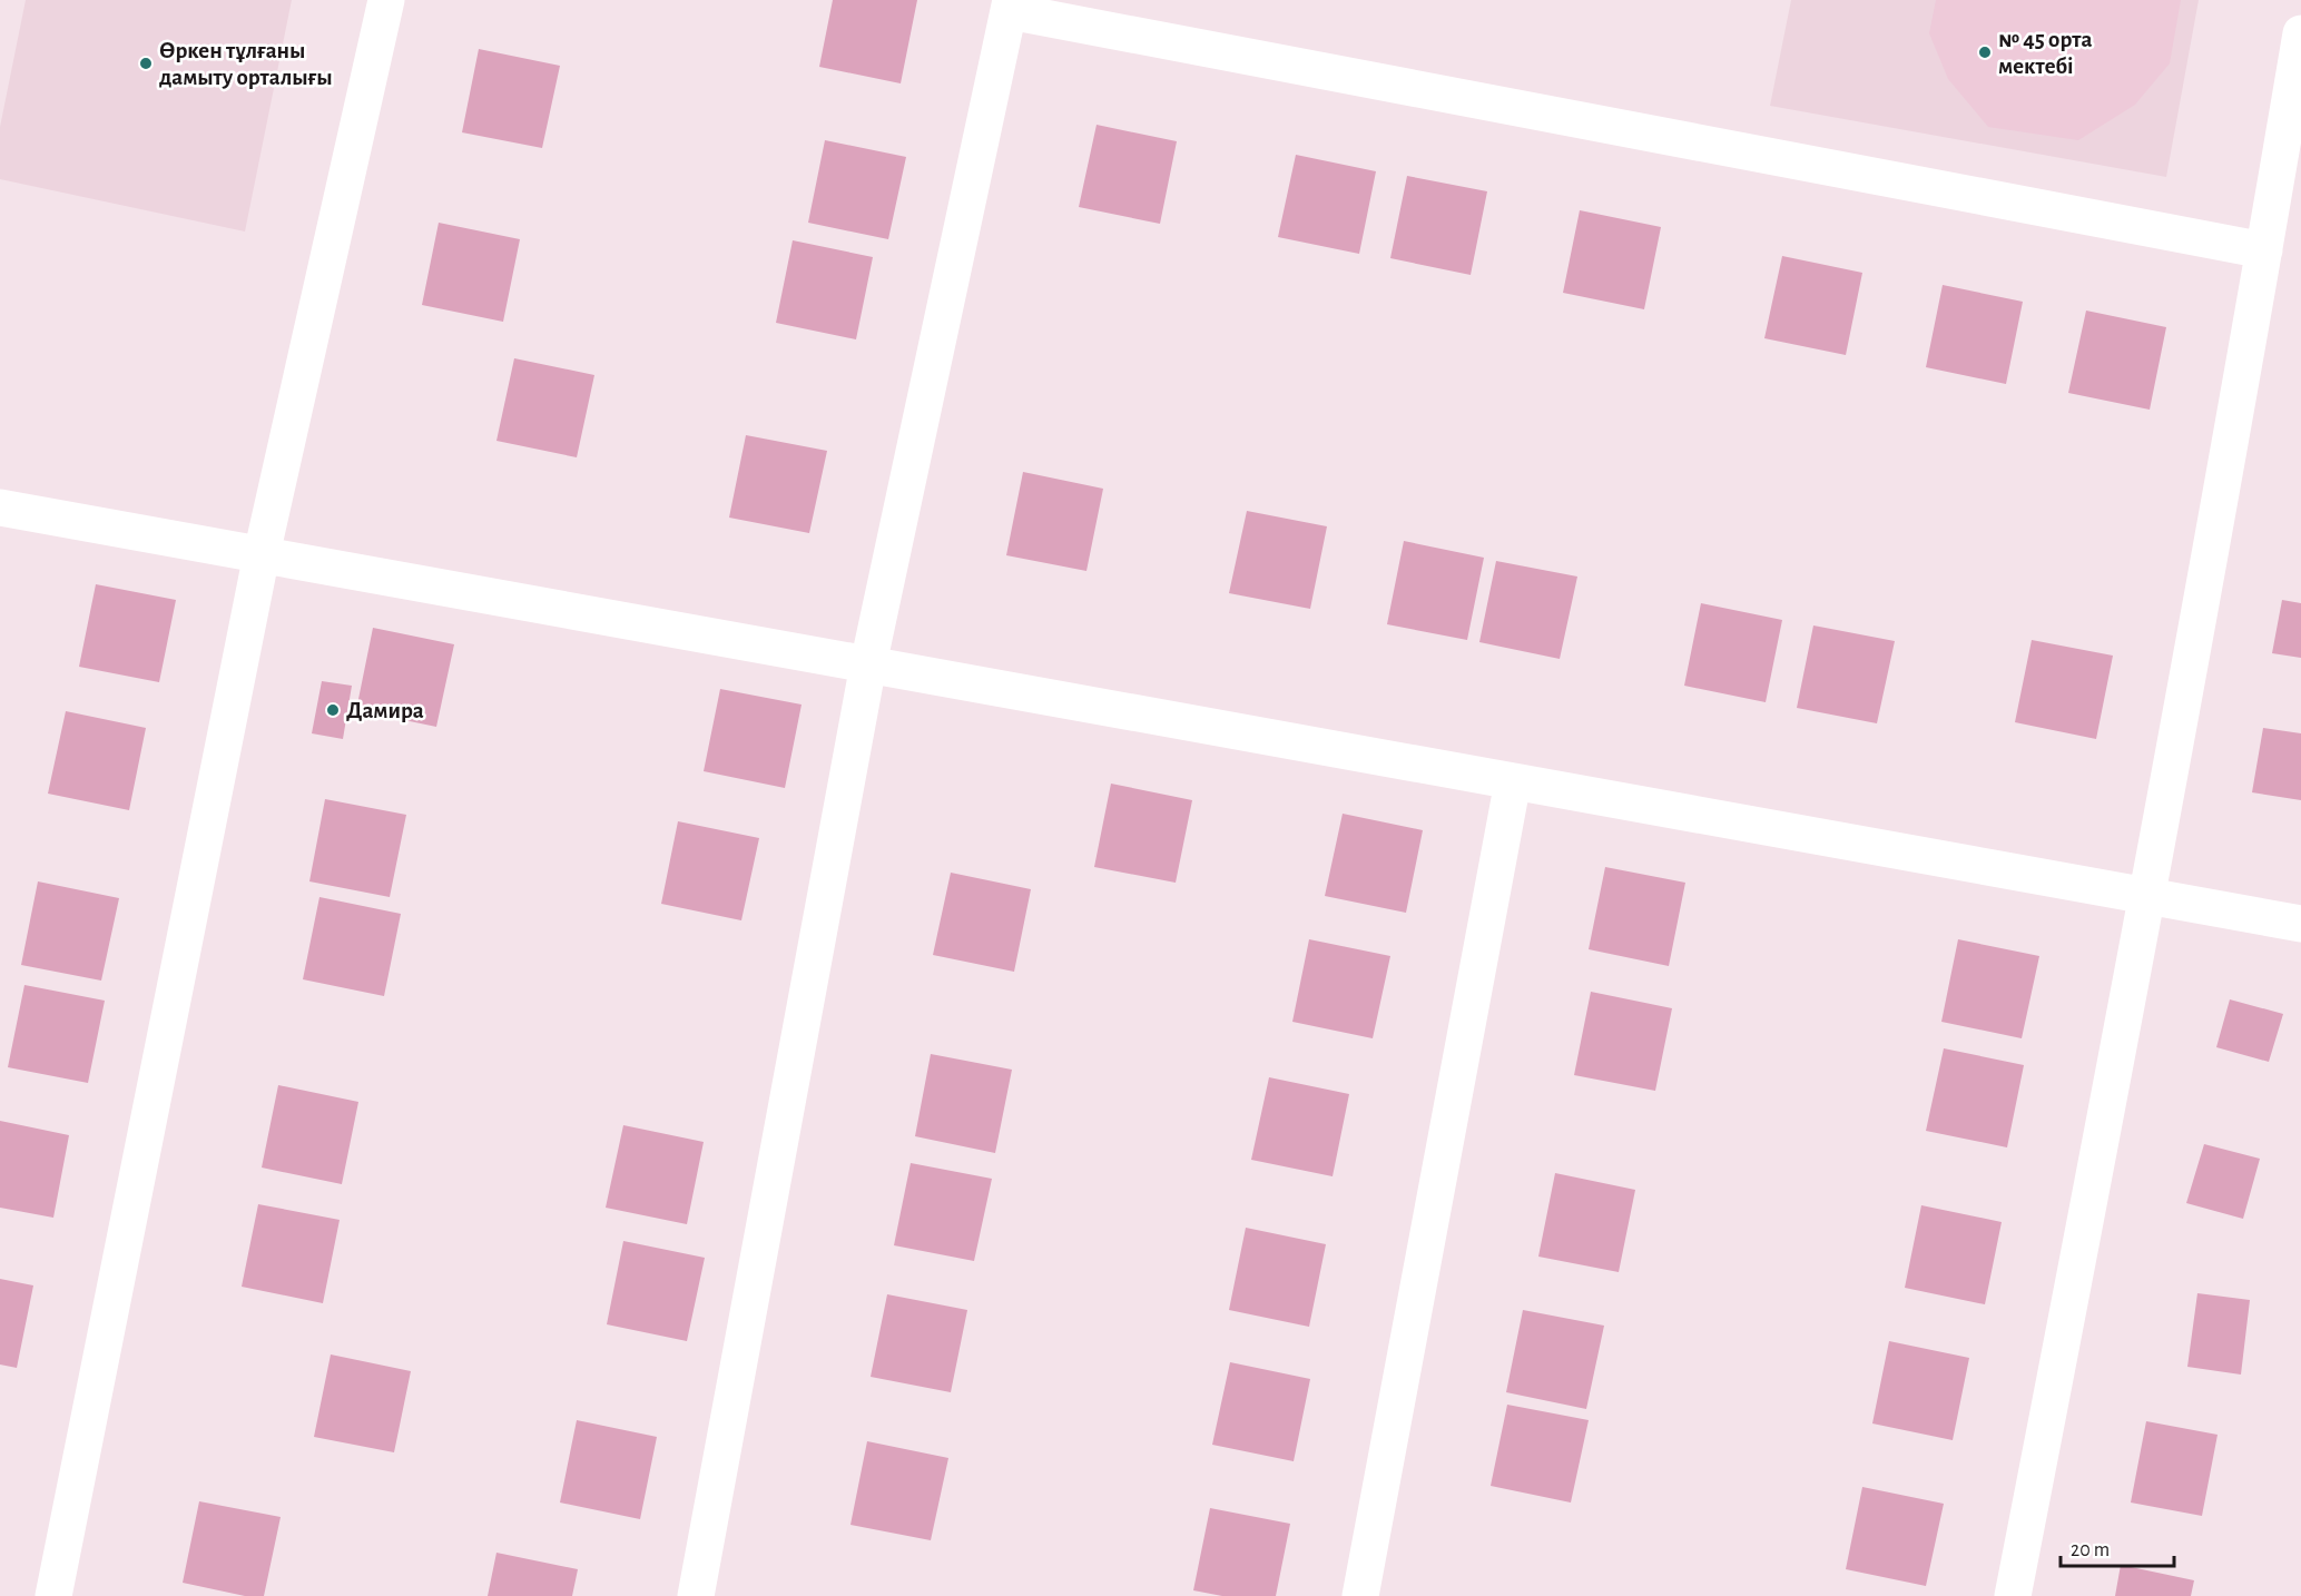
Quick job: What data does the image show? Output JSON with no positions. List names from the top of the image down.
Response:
{
  "places": ["№ 45 орта мектебі", "Өркен тұлғаны дамыту орталығы", "Дамира"],
  "scale_bar": "20 m"
}
